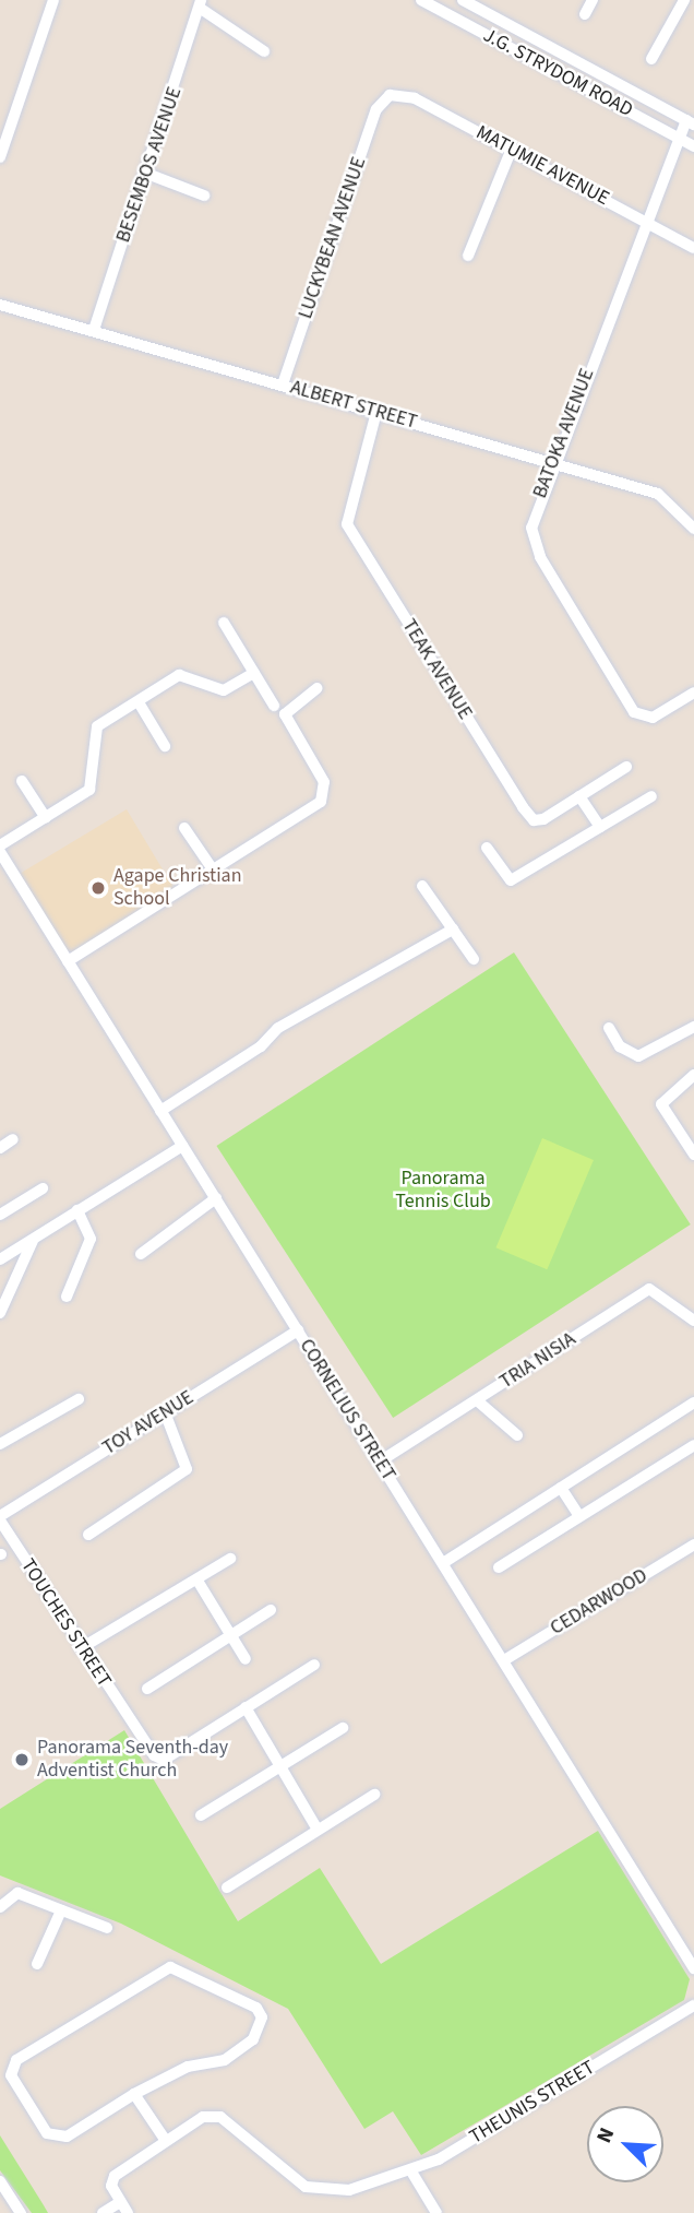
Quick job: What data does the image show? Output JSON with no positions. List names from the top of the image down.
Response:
{
  "streets": {
    "street": [
      "J.G. STRYDOM ROAD",
      "BESEMBOS AVENUE",
      "MATUMIE AVENUE",
      "LUCKYBEAN AVENUE",
      "ALBERT STREET",
      "BATOKA AVENUE",
      "TEAK AVENUE",
      "TRIA NISIA",
      "CORNELIUS STREET",
      "TOY AVENUE",
      "CEDARWOOD",
      "TOUCHES STREET",
      "THEUNIS STREET"
    ]
  },
  "crossings": [
    ["J.G. STRYDOM ROAD", "BATOKA AVENUE"],
    ["BESEMBOS AVENUE", "ALBERT STREET"],
    ["MATUMIE AVENUE", "LUCKYBEAN AVENUE"],
    ["MATUMIE AVENUE", "BATOKA AVENUE"],
    ["LUCKYBEAN AVENUE", "ALBERT STREET"],
    ["ALBERT STREET", "BATOKA AVENUE"],
    ["ALBERT STREET", "TEAK AVENUE"],
    ["TRIA NISIA", "CORNELIUS STREET"],
    ["CORNELIUS STREET", "TOY AVENUE"],
    ["CORNELIUS STREET", "CEDARWOOD"],
    ["TOY AVENUE", "TOUCHES STREET"]
  ],
  "parks": ["Panorama Tennis Club"],
  "places": ["Agape Christian School", "Panorama Seventh-day Adventist Church"],
  "north": "top left"
}
